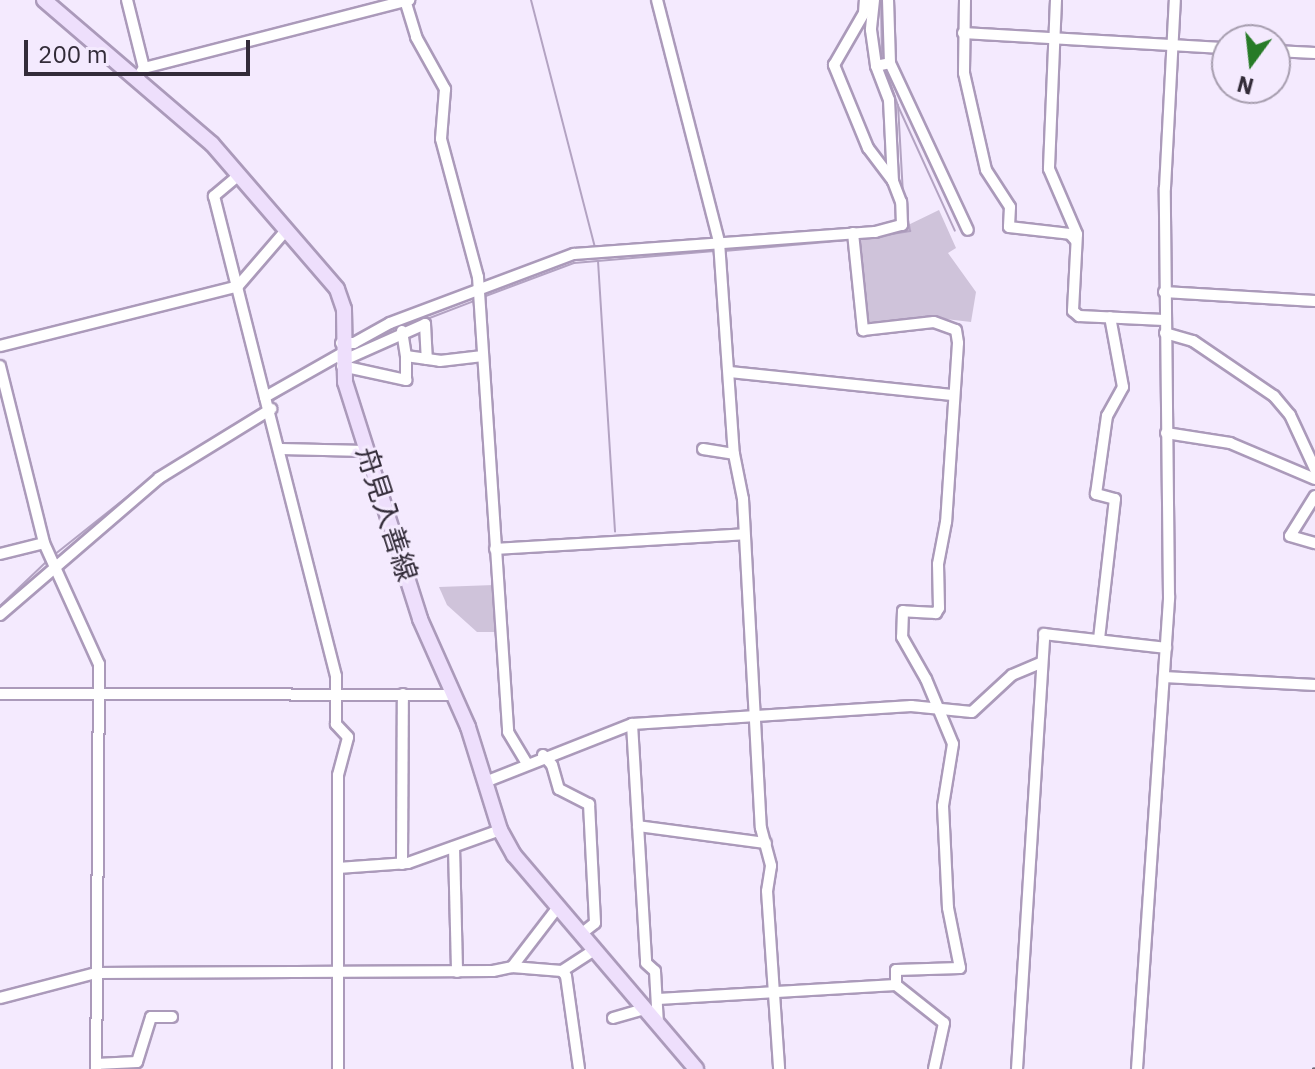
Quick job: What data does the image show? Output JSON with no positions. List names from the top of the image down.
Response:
{
  "streets": {
    "main road": ["舟見入善線"]
  },
  "scale_bar": "200 m",
  "north": "bottom"
}
